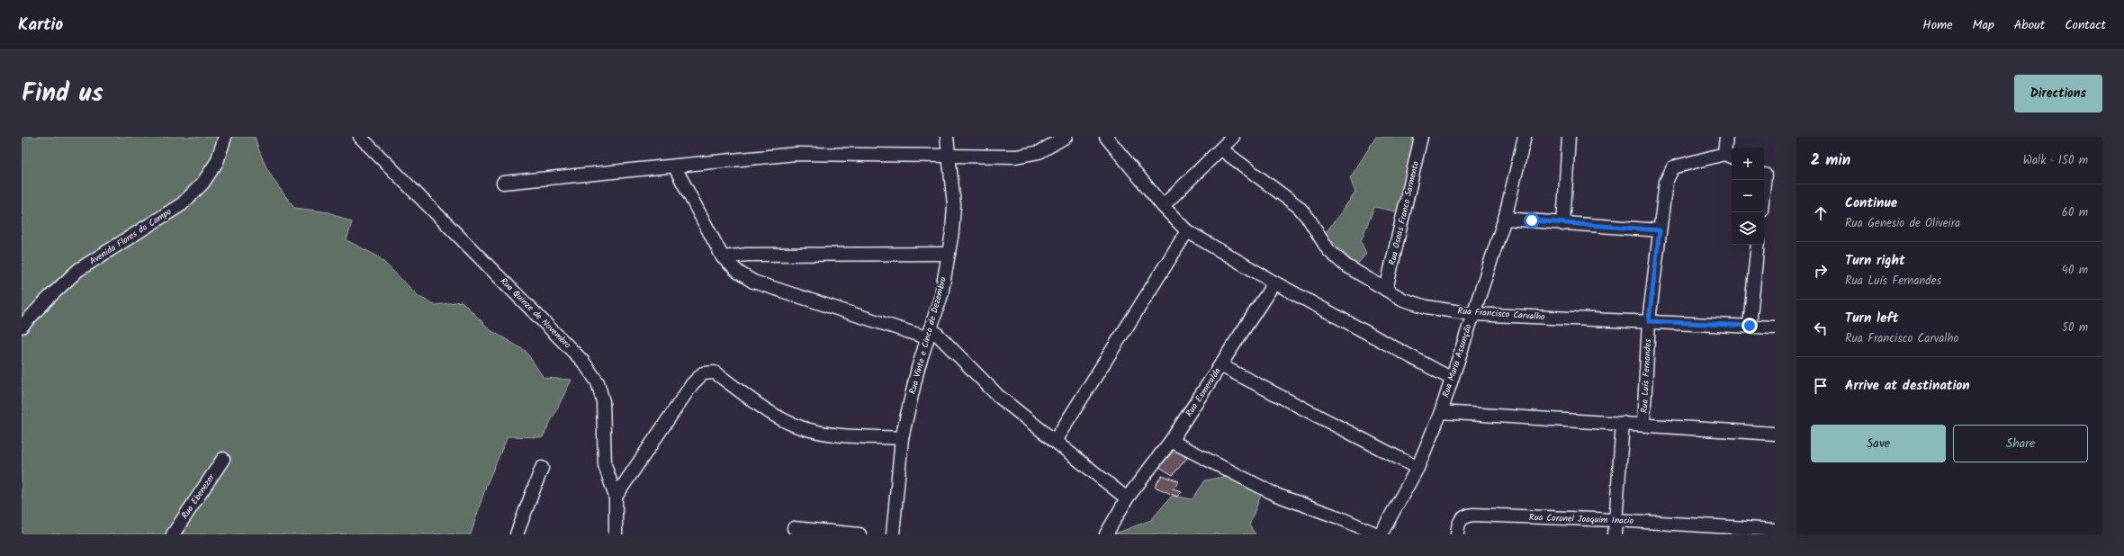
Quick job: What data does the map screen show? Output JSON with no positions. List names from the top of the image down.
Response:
{
  "streets": {
    "street": [
      "Rua Oseas Franco Sarmento",
      "Avenida Flores do Campo",
      "Rua Quinze de Novembro",
      "Rua Francisco Carvalho",
      "Rua Vinte e Cinco de Dezembro",
      "Rua Maria Assunção",
      "Rua Luís Fernandes",
      "Rua Esmeralda",
      "Rua Ebenezer",
      "Rua Coronel Joaquim Inacio"
    ]
  },
  "crossings": [
    ["Rua Oseas Franco Sarmento", "Rua Francisco Carvalho"],
    ["Rua Francisco Carvalho", "Rua Maria Assunção"],
    ["Rua Francisco Carvalho", "Rua Luís Fernandes"]
  ],
  "page": {
    "header": "Kartio",
    "nav": [
      "Home",
      "Map",
      "About",
      "Contact"
    ],
    "title": "Find us",
    "buttons": [
      "Directions",
      ["Save", "Share"]
    ],
    "heading": ["2 min", "Walk · 150 m"],
    "map_buttons": ["+", "−"],
    "list": [
      ["Continue", "Rua Genesio de Oliveira", "60 m"],
      ["Turn right", "Rua Luís Fernandes", "40 m"],
      ["Turn left", "Rua Francisco Carvalho", "50 m"],
      "Arrive at destination"
    ]
  }
}
